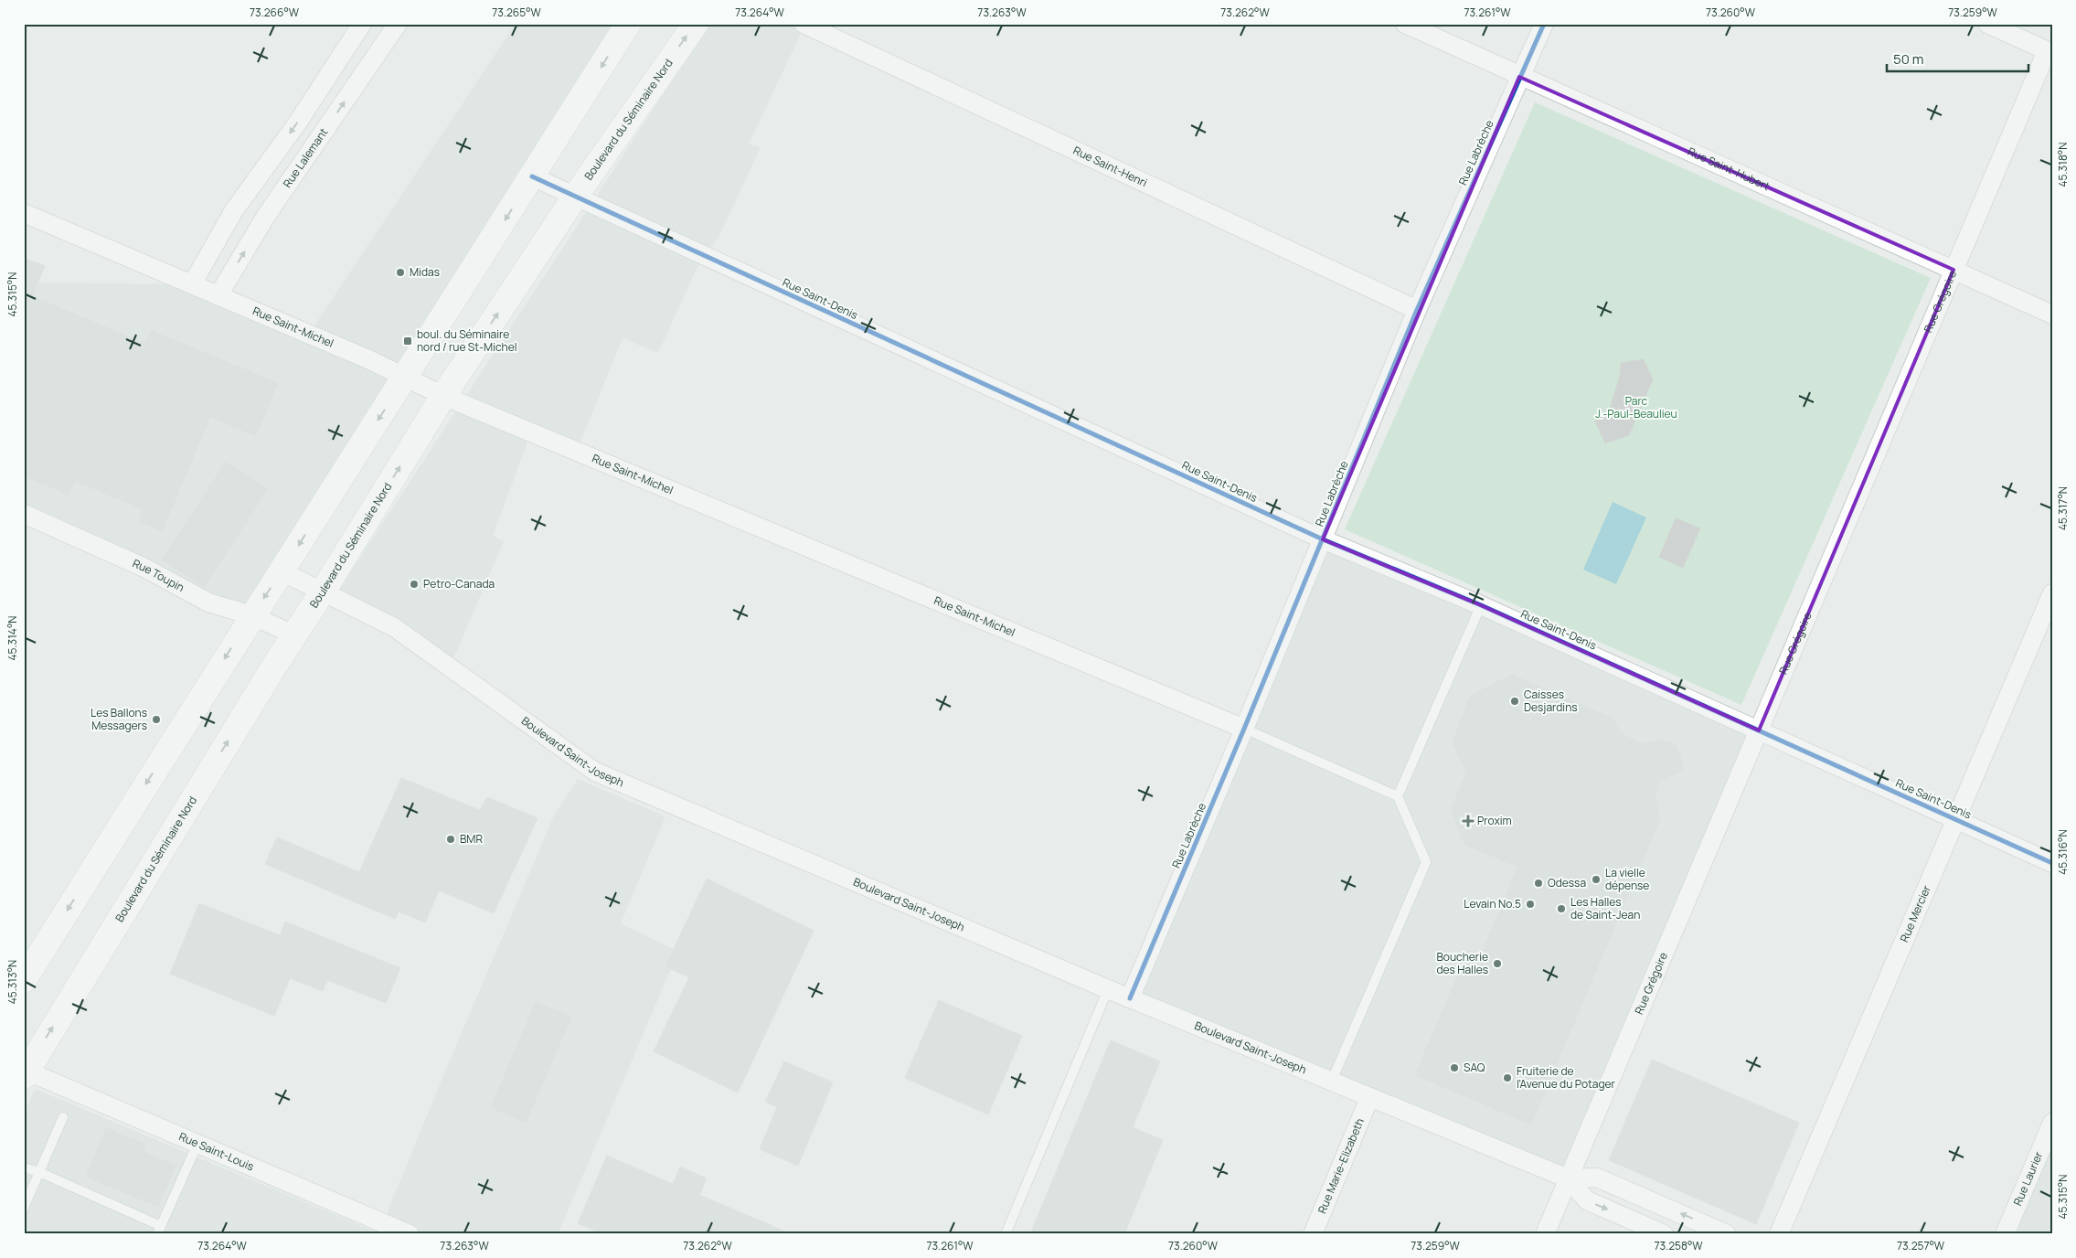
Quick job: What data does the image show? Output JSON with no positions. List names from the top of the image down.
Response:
{
  "streets": {
    "main road": ["Boulevard du Séminaire Nord"],
    "street": [
      "Rue Labrèche",
      "Rue Lalemant",
      "Rue Saint-Henri",
      "Rue Saint-Hubert",
      "Rue Saint-Denis",
      "Rue Grégoire",
      "Rue Saint-Michel",
      "Rue Toupin",
      "Boulevard Saint-Joseph",
      "Rue Mercier",
      "Rue Saint-Louis",
      "Rue Marie-Elizabeth",
      "Rue Laurier"
    ]
  },
  "crossings": [
    ["Boulevard du Séminaire Nord", "Rue Saint-Denis"],
    ["Boulevard du Séminaire Nord", "Rue Saint-Michel"],
    ["Boulevard du Séminaire Nord", "Rue Toupin"],
    ["Boulevard du Séminaire Nord", "Boulevard Saint-Joseph"],
    ["Boulevard du Séminaire Nord", "Rue Saint-Louis"],
    ["Rue Labrèche", "Rue Saint-Henri"],
    ["Rue Labrèche", "Rue Saint-Hubert"],
    ["Rue Labrèche", "Rue Saint-Denis"],
    ["Rue Labrèche", "Rue Saint-Michel"],
    ["Rue Labrèche", "Boulevard Saint-Joseph"],
    ["Rue Lalemant", "Rue Saint-Michel"],
    ["Rue Saint-Hubert", "Rue Grégoire"],
    ["Rue Saint-Denis", "Rue Grégoire"],
    ["Rue Saint-Denis", "Rue Mercier"],
    ["Rue Grégoire", "Boulevard Saint-Joseph"],
    ["Boulevard Saint-Joseph", "Rue Marie-Elizabeth"]
  ],
  "parks": ["Parc J.-Paul-Beaulieu"],
  "places": {
    "other": [
      "Midas",
      "Petro-Canada",
      "Caisses Desjardins",
      "Les Ballons Messagers",
      "BMR",
      "La vielle dépense",
      "Odessa",
      "Levain No.5",
      "Les Halles de Saint-Jean",
      "Boucherie des Halles",
      "SAQ",
      "Fruiterie de l'Avenue du Potager"
    ],
    "transit": ["boul. du Séminaire nord / rue St-Michel"],
    "health": ["Proxim"]
  },
  "scale_bar": "50 m",
  "coordinates": [
    "73.266°W",
    "73.265°W",
    "73.264°W",
    "73.263°W",
    "73.262°W",
    "73.261°W",
    "73.260°W",
    "73.259°W",
    "45.318°N",
    "45.315°N",
    "45.317°N",
    "45.314°N",
    "45.316°N",
    "45.313°N",
    "73.258°W",
    "73.257°W"
  ]
}
